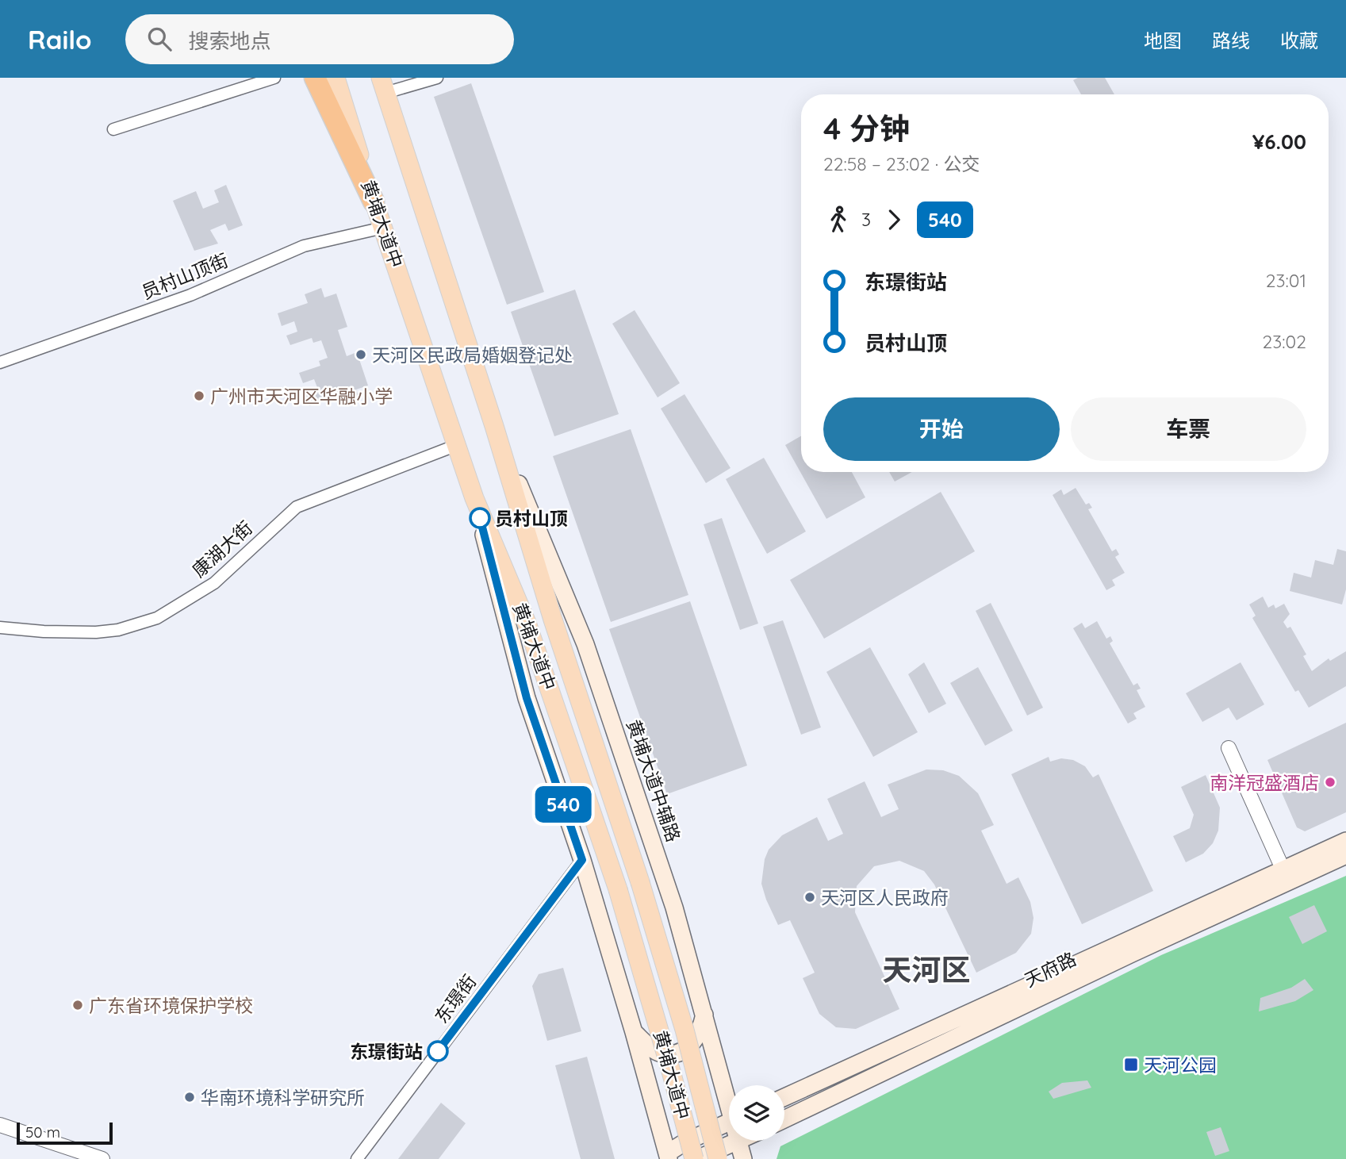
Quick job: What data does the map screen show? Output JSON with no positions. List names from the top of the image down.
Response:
{
  "streets": {
    "main road": ["黄埔大道中", "黄埔大道中辅路", "天府路"],
    "street": ["员村山顶街", "康湖大街", "东璟街"]
  },
  "crossings": [
    ["黄埔大道中", "员村山顶街"],
    ["黄埔大道中", "康湖大街"],
    ["黄埔大道中", "黄埔大道中辅路"]
  ],
  "districts": ["天河区"],
  "places": {
    "other": [
      "天河区民政局婚姻登记处",
      "广州市天河区华融小学",
      "员村山顶",
      "南洋冠盛酒店",
      "天河区人民政府",
      "广东省环境保护学校",
      "东璟街站",
      "华南环境科学研究所"
    ],
    "transit": ["天河公园"]
  },
  "lines": ["bus line 540"],
  "scale_bar": "50 m",
  "page": {
    "header": "Railo",
    "search": "搜索地点",
    "nav": ["地图", "路线", "收藏"],
    "on_map": "540",
    "heading": ["4 分钟", "22:58 – 23:02 · 公交", "¥6.00"],
    "legs": ["3", "540"],
    "list": [
      {
        "name": "东璟街站",
        "value": "23:01"
      },
      {
        "name": "员村山顶",
        "value": "23:02"
      }
    ],
    "buttons": ["开始", "车票"],
    "scale": "50 m"
  }
}
